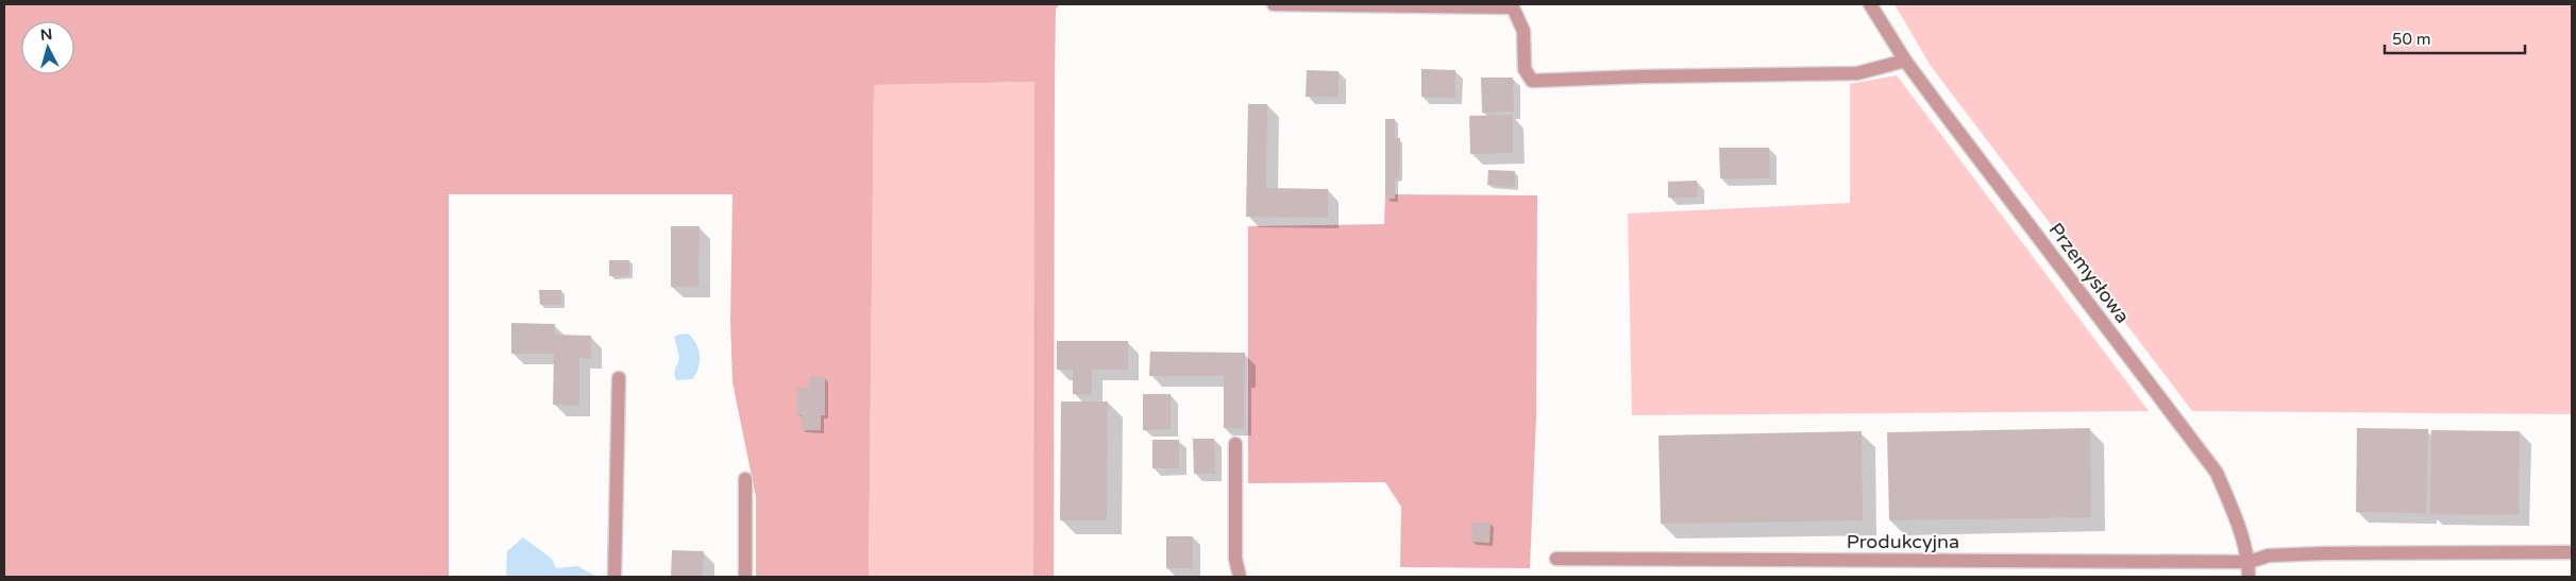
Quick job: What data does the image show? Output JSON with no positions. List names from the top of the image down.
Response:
{
  "streets": {
    "street": ["Przemysłowa", "Produkcyjna"]
  },
  "crossings": [
    ["Przemysłowa", "Produkcyjna"]
  ],
  "scale_bar": "50 m",
  "north": "top"
}
